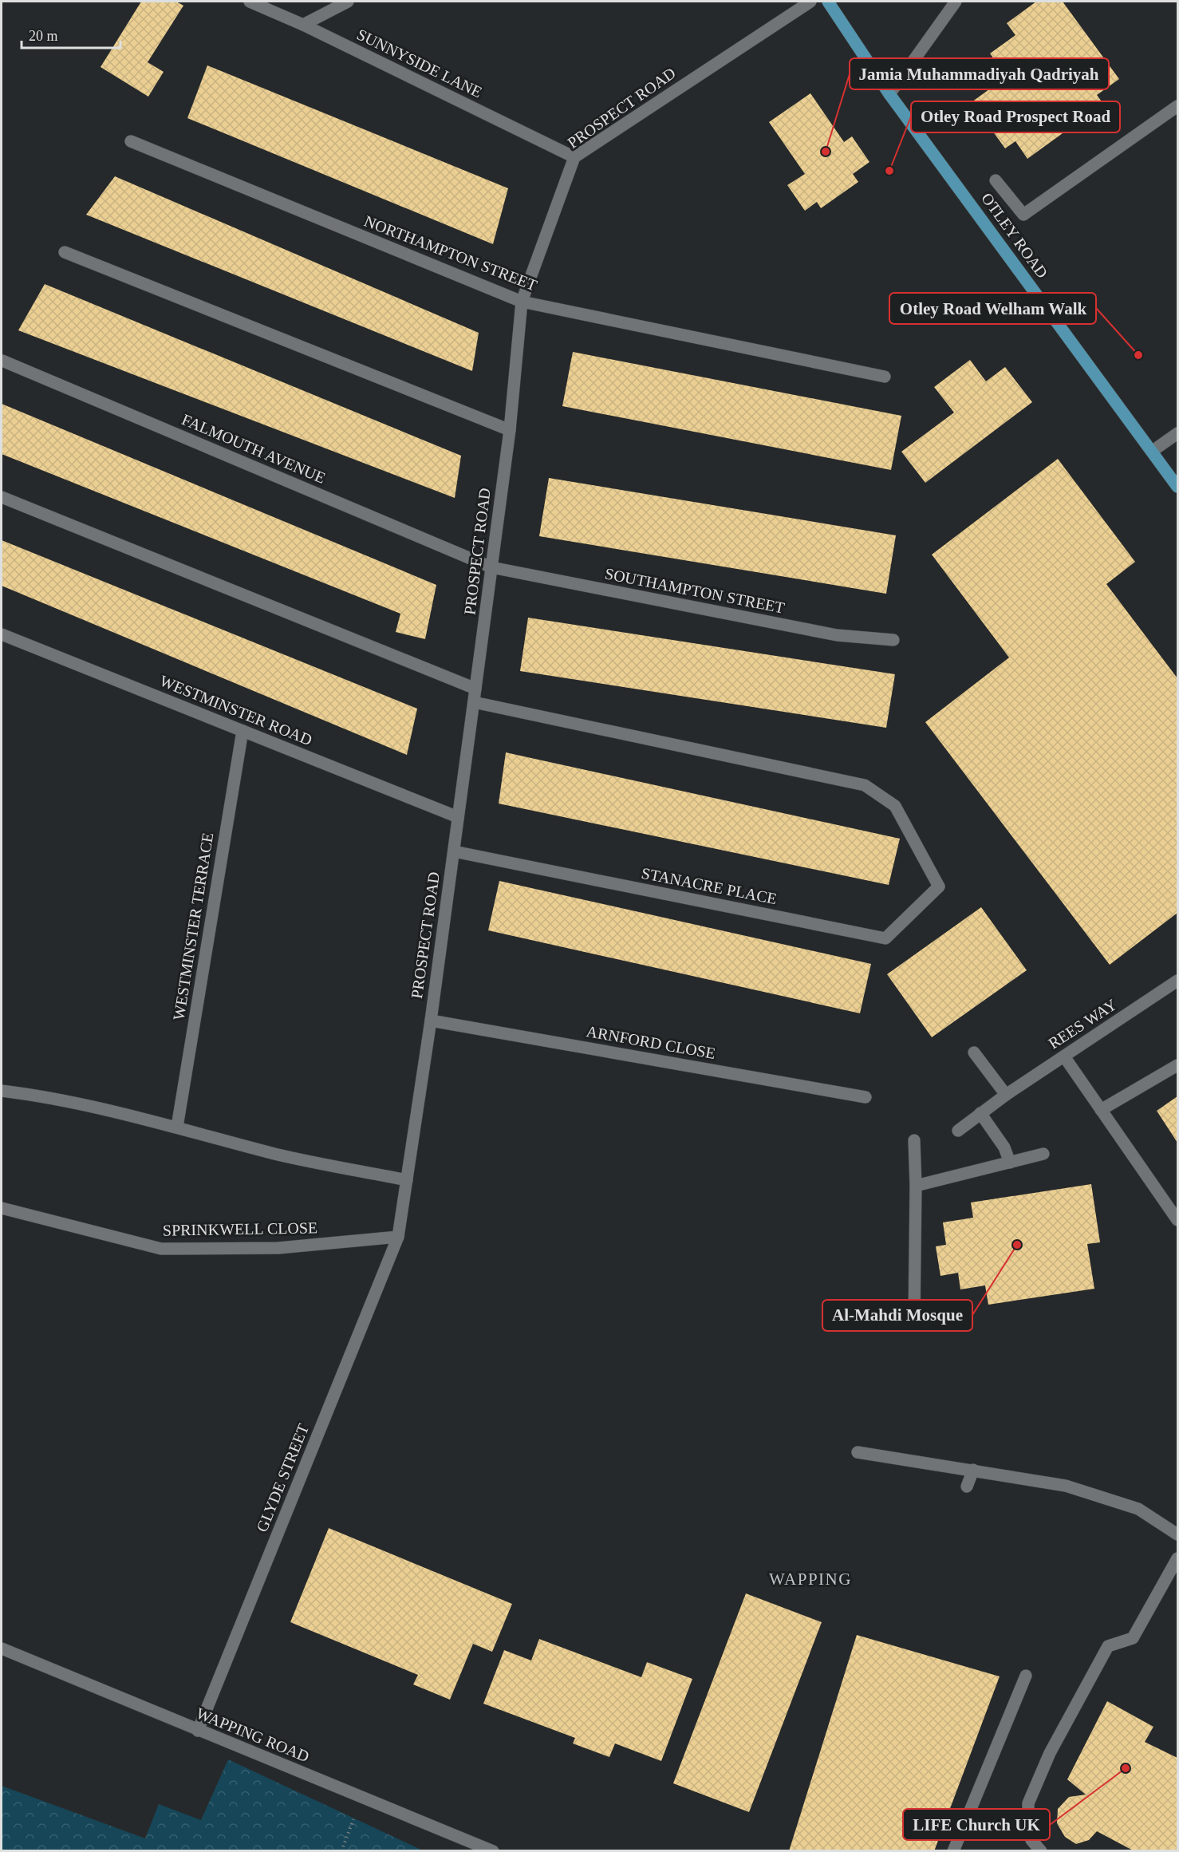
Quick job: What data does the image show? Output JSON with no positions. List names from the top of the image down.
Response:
{
  "streets": {
    "main road": ["OTLEY ROAD"],
    "street": [
      "SUNNYSIDE LANE",
      "PROSPECT ROAD",
      "NORTHAMPTON STREET",
      "FALMOUTH AVENUE",
      "SOUTHAMPTON STREET",
      "WESTMINSTER ROAD",
      "STANACRE PLACE",
      "WESTMINSTER TERRACE",
      "REES WAY",
      "ARNFORD CLOSE",
      "SPRINKWELL CLOSE",
      "GLYDE STREET",
      "WAPPING ROAD"
    ]
  },
  "crossings": [
    ["SUNNYSIDE LANE", "PROSPECT ROAD"],
    ["PROSPECT ROAD", "NORTHAMPTON STREET"],
    ["PROSPECT ROAD", "FALMOUTH AVENUE"],
    ["PROSPECT ROAD", "SOUTHAMPTON STREET"],
    ["PROSPECT ROAD", "WESTMINSTER ROAD"],
    ["PROSPECT ROAD", "STANACRE PLACE"],
    ["PROSPECT ROAD", "ARNFORD CLOSE"],
    ["PROSPECT ROAD", "SPRINKWELL CLOSE"],
    ["PROSPECT ROAD", "GLYDE STREET"],
    ["FALMOUTH AVENUE", "SOUTHAMPTON STREET"],
    ["WESTMINSTER ROAD", "WESTMINSTER TERRACE"],
    ["SPRINKWELL CLOSE", "GLYDE STREET"],
    ["GLYDE STREET", "WAPPING ROAD"]
  ],
  "districts": ["WAPPING"],
  "places": [
    "Jamia Muhammadiyah Qadriyah",
    "Otley Road Prospect Road",
    "Otley Road Welham Walk",
    "Al‐Mahdi Mosque",
    "LIFE Church UK"
  ],
  "scale_bar": "20 m"
}
